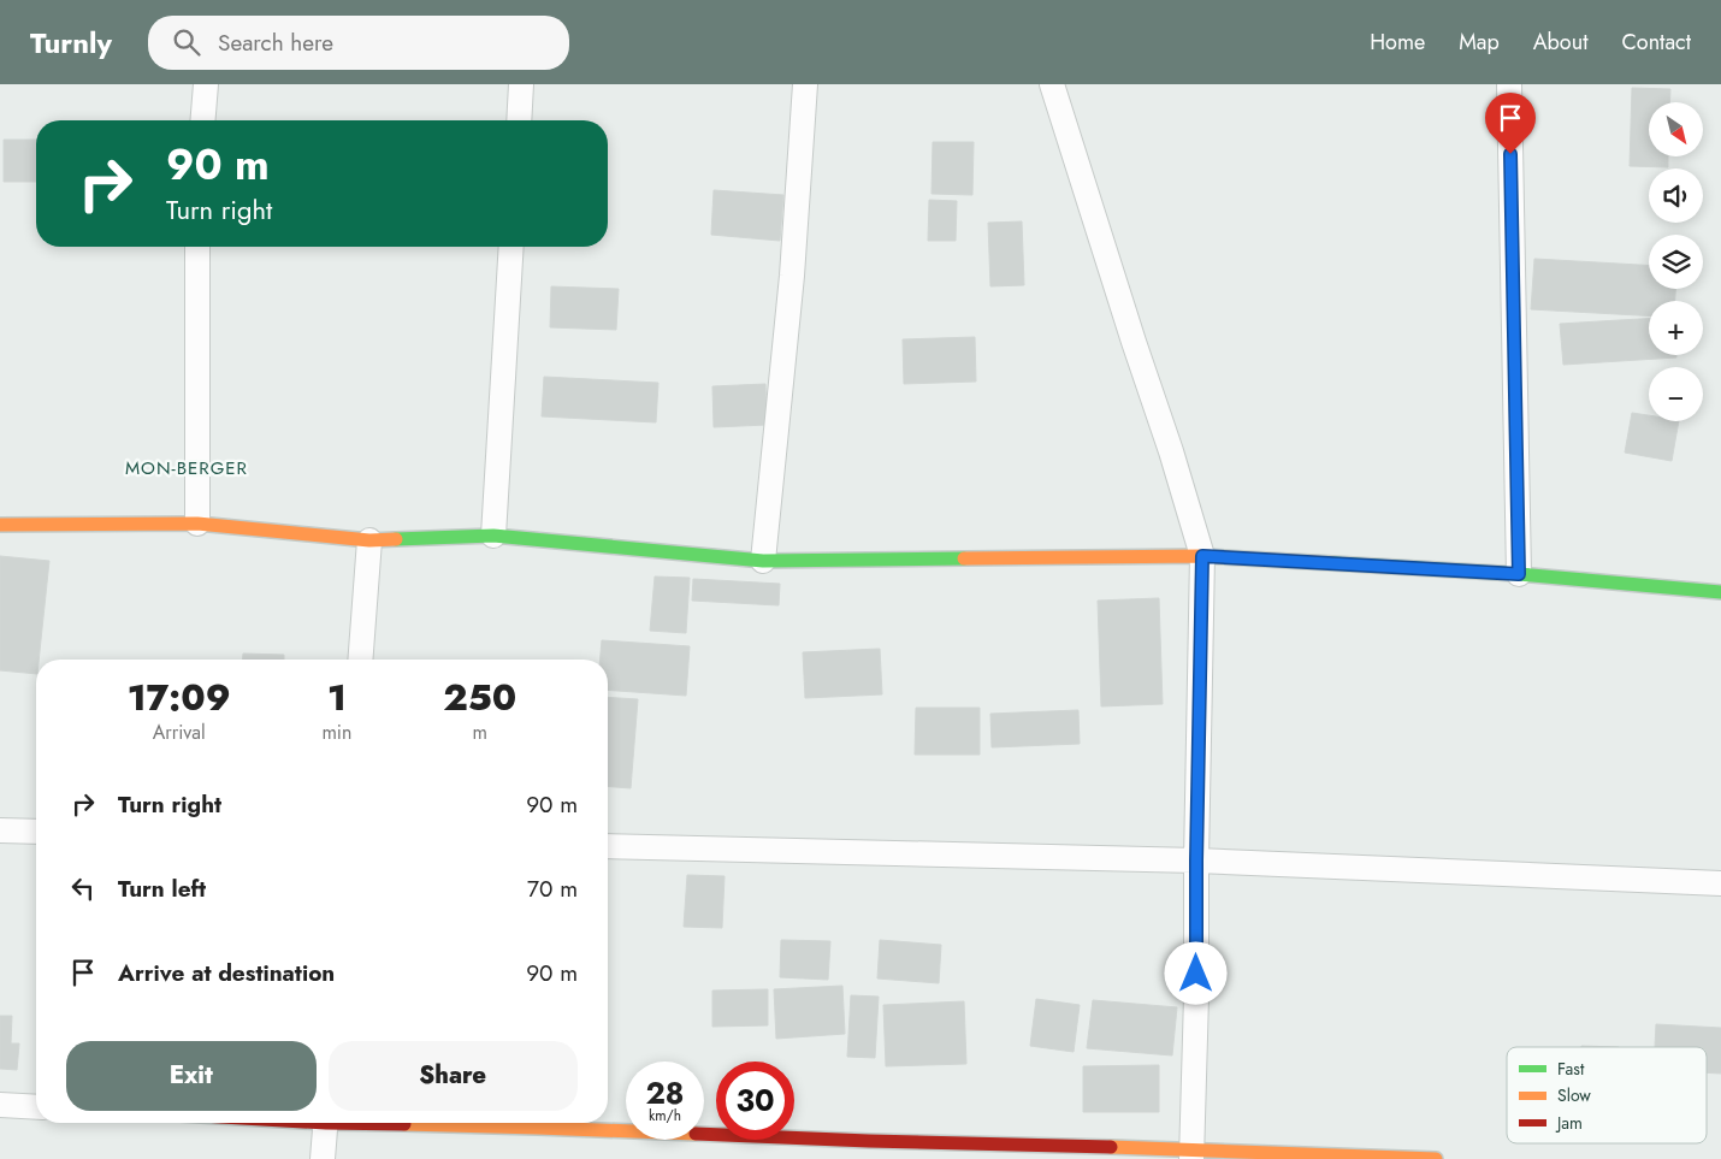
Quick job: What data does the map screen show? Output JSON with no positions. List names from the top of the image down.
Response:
{
  "districts": ["MON-BERGER"],
  "legend": ["Fast", "Slow", "Jam"],
  "north": "bottom right",
  "page": {
    "header": "Turnly",
    "search": "Search here",
    "nav": [
      "Home",
      "Map",
      "About",
      "Contact"
    ],
    "map_buttons": ["+", "−"],
    "turn": ["90 m", "Turn right"],
    "eta": [
      "17:09",
      "Arrival",
      "1",
      "min",
      "250",
      "m"
    ],
    "list": [
      {
        "name": "Turn right",
        "value": "90 m"
      },
      {
        "name": "Turn left",
        "value": "70 m"
      },
      {
        "name": "Arrive at destination",
        "value": "90 m"
      }
    ],
    "buttons": ["Exit", "Share"],
    "speed": "28 km/h",
    "limit": "30"
  }
}
